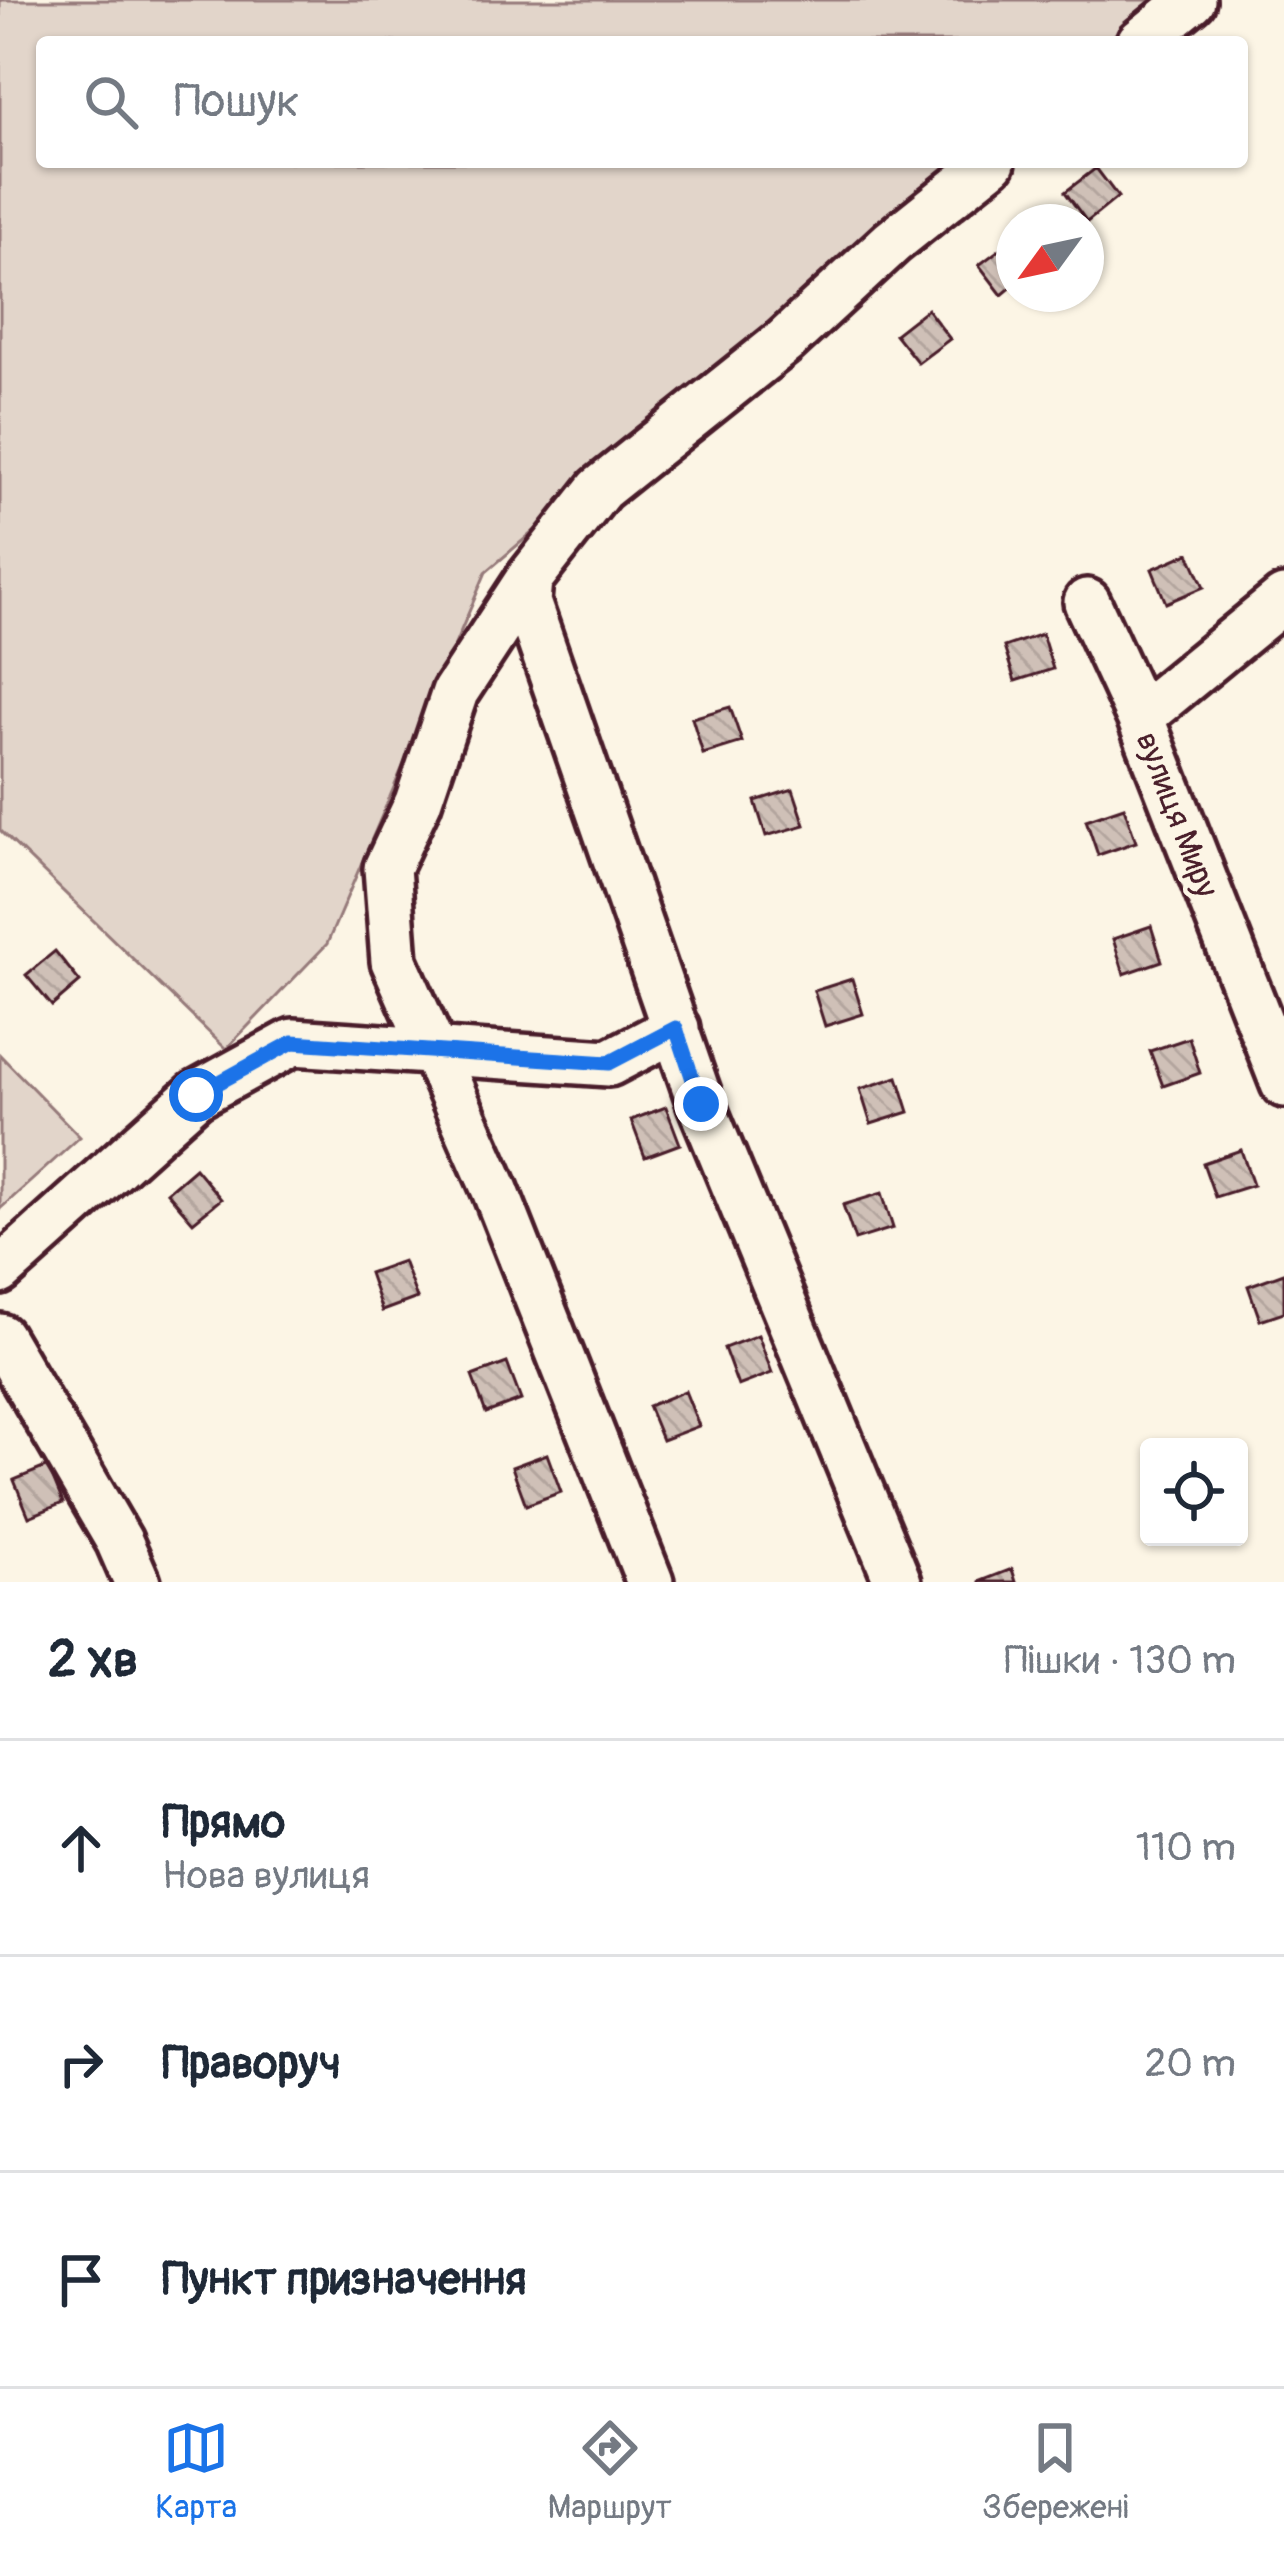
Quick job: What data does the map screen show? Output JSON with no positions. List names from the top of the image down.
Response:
{
  "streets": {
    "street": ["вулиця Миру"]
  },
  "north": "bottom left",
  "page": {
    "search": "Пошук",
    "heading": ["2 хв", "Пішки · 130 m"],
    "list": [
      ["Прямо", "Нова вулиця", "110 m"],
      ["Праворуч", "20 m"],
      "Пункт призначення"
    ],
    "nav": ["Карта", "Маршрут", "Збережені"]
  }
}
